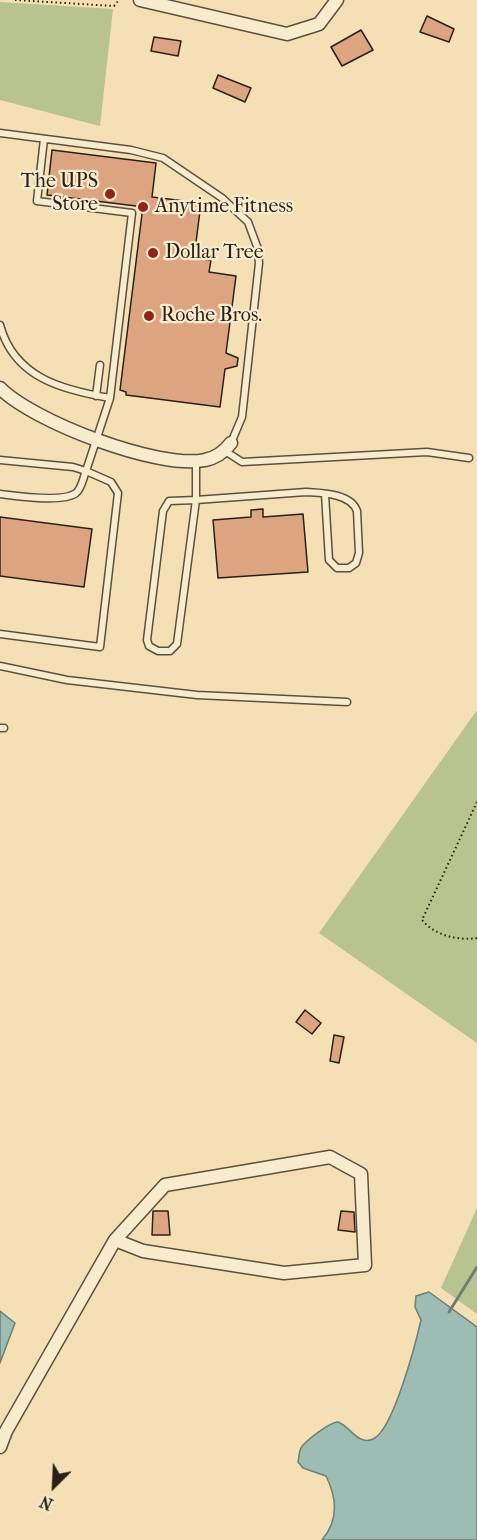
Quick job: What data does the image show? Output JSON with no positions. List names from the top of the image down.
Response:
{
  "places": [
    "The UPS Store",
    "Anytime Fitness",
    "Dollar Tree",
    "Roche Bros."
  ],
  "north": "bottom left"
}
